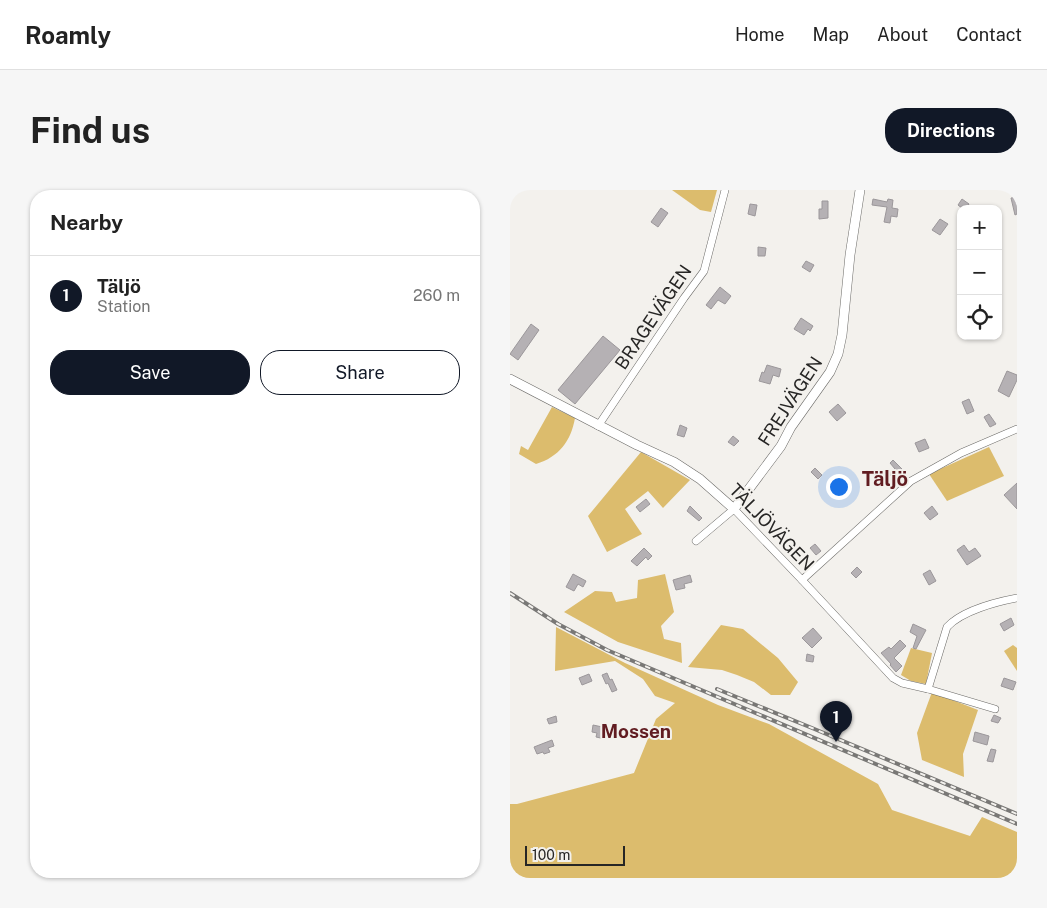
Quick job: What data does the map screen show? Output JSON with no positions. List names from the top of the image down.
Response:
{
  "streets": {
    "street": ["BRAGEVÄGEN", "FREJVÄGEN", "TÄLJÖVÄGEN"]
  },
  "crossings": [
    ["BRAGEVÄGEN", "TÄLJÖVÄGEN"],
    ["FREJVÄGEN", "TÄLJÖVÄGEN"]
  ],
  "districts": ["Täljö", "Mossen"],
  "scale_bar": "100 m",
  "page": {
    "header": "Roamly",
    "nav": [
      "Home",
      "Map",
      "About",
      "Contact"
    ],
    "buttons": [
      "Directions",
      ["Save", "Share"]
    ],
    "title": "Find us",
    "heading": "Nearby",
    "map_buttons": ["+", "−"],
    "list": [
      {
        "mark": "1",
        "name": "Täljö",
        "note": "Station",
        "value": "260 m"
      }
    ],
    "pins": "1",
    "scale": "100 m"
  }
}
